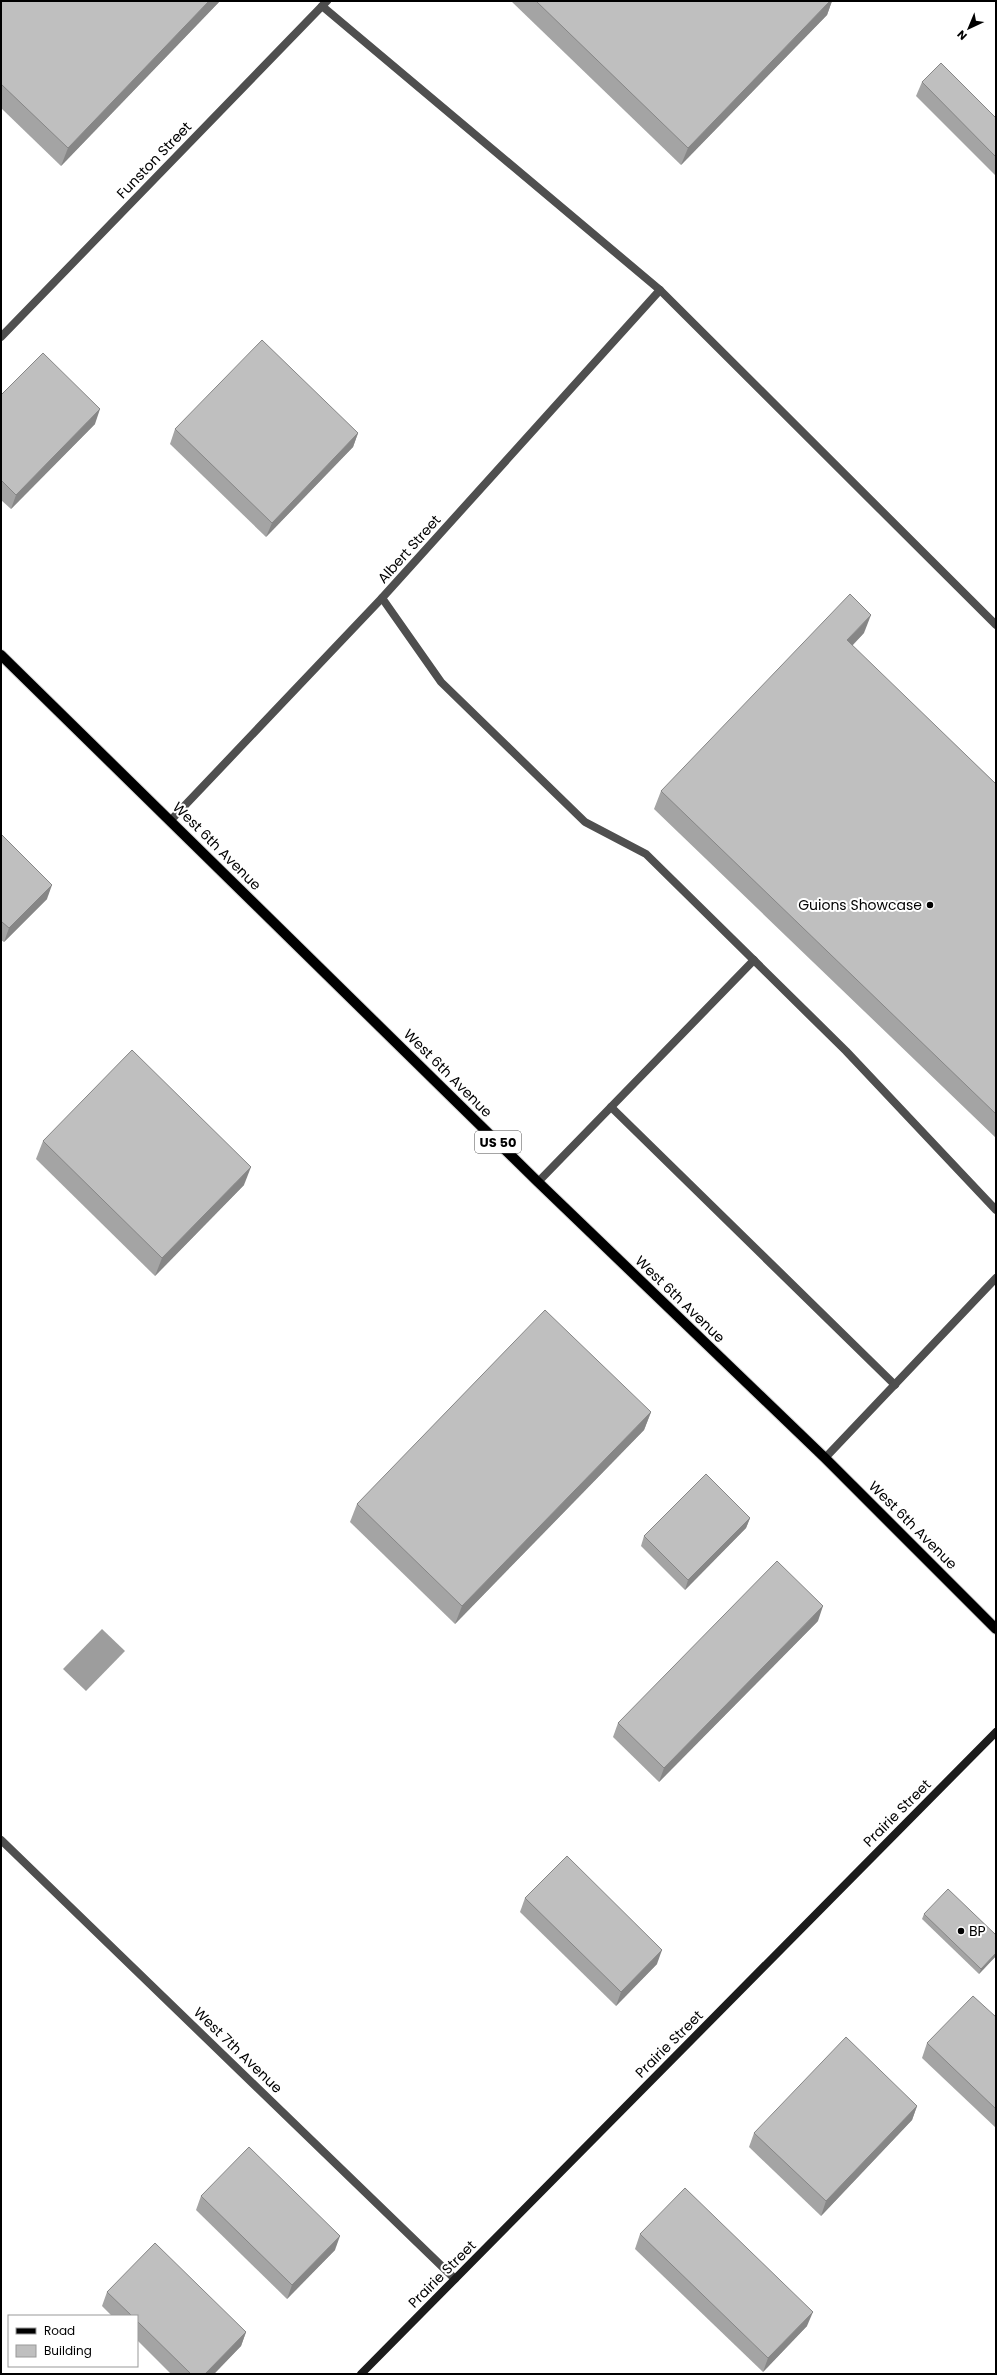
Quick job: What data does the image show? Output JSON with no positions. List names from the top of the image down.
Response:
{
  "streets": {
    "main road": ["West 6th Avenue", "US 50"],
    "street": [
      "Funston Street",
      "Albert Street",
      "Prairie Street",
      "West 7th Avenue"
    ]
  },
  "crossings": [
    ["Albert Street", "West 6th Avenue"],
    ["Prairie Street", "West 7th Avenue"]
  ],
  "places": ["Guions Showcase", "BP"],
  "legend": ["Road", "Building"],
  "north": "bottom left"
}
